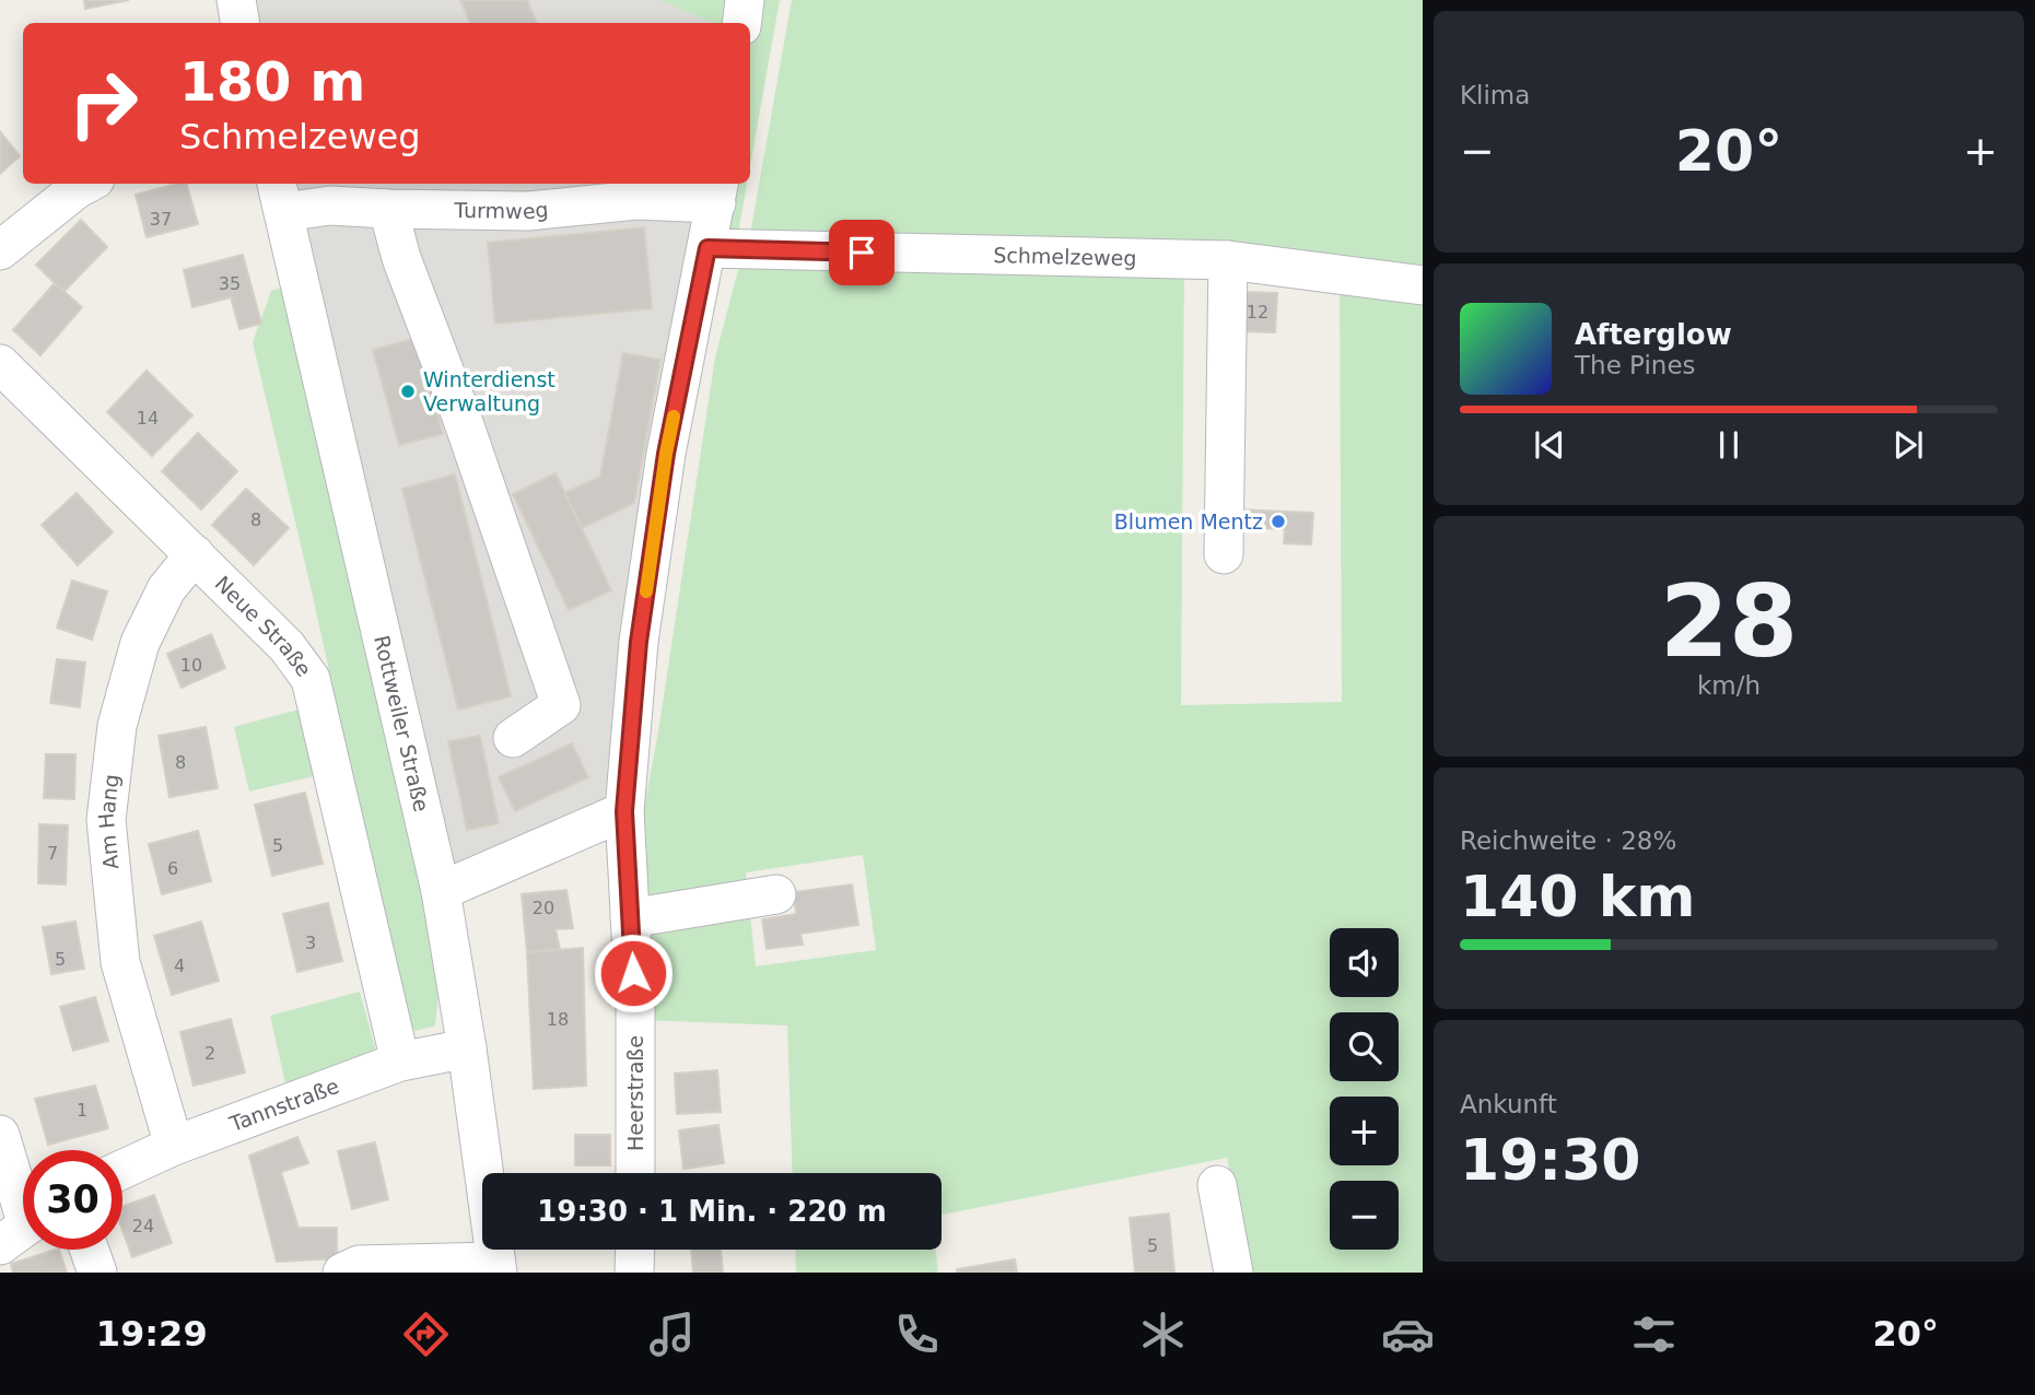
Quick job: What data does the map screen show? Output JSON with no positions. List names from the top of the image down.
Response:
{
  "streets": {
    "street": [
      "Turmweg",
      "Schmelzeweg",
      "Neue Straße",
      "Rottweiler Straße",
      "Am Hang",
      "Heerstraße",
      "Tannstraße"
    ]
  },
  "crossings": [
    ["Turmweg", "Rottweiler Straße"],
    ["Turmweg", "Heerstraße"],
    ["Schmelzeweg", "Heerstraße"],
    ["Neue Straße", "Am Hang"],
    ["Neue Straße", "Tannstraße"],
    ["Rottweiler Straße", "Tannstraße"],
    ["Am Hang", "Tannstraße"]
  ],
  "places": ["Winterdienst Verwaltung", "Blumen Mentz"],
  "house_numbers": [
    "37",
    "35",
    "12",
    "14",
    "8",
    "10",
    "8",
    "5",
    "7",
    "6",
    "20",
    "3",
    "5",
    "4",
    "18",
    "2",
    "1",
    "24",
    "5"
  ],
  "page": {
    "tile": [
      "Klima",
      ["28", "km/h"],
      ["Reichweite · 28%", "140 km"],
      ["Ankunft", "19:30"]
    ],
    "turn": ["180 m", "Schmelzeweg"],
    "heat": ["−", "20°", "+"],
    "song": ["Afterglow", "The Pines"],
    "map_buttons": ["+", "−"],
    "limit": "30",
    "trip": "19:30 · 1 Min. · 220 m",
    "tabs": ["19:29", "20°"]
  }
}
